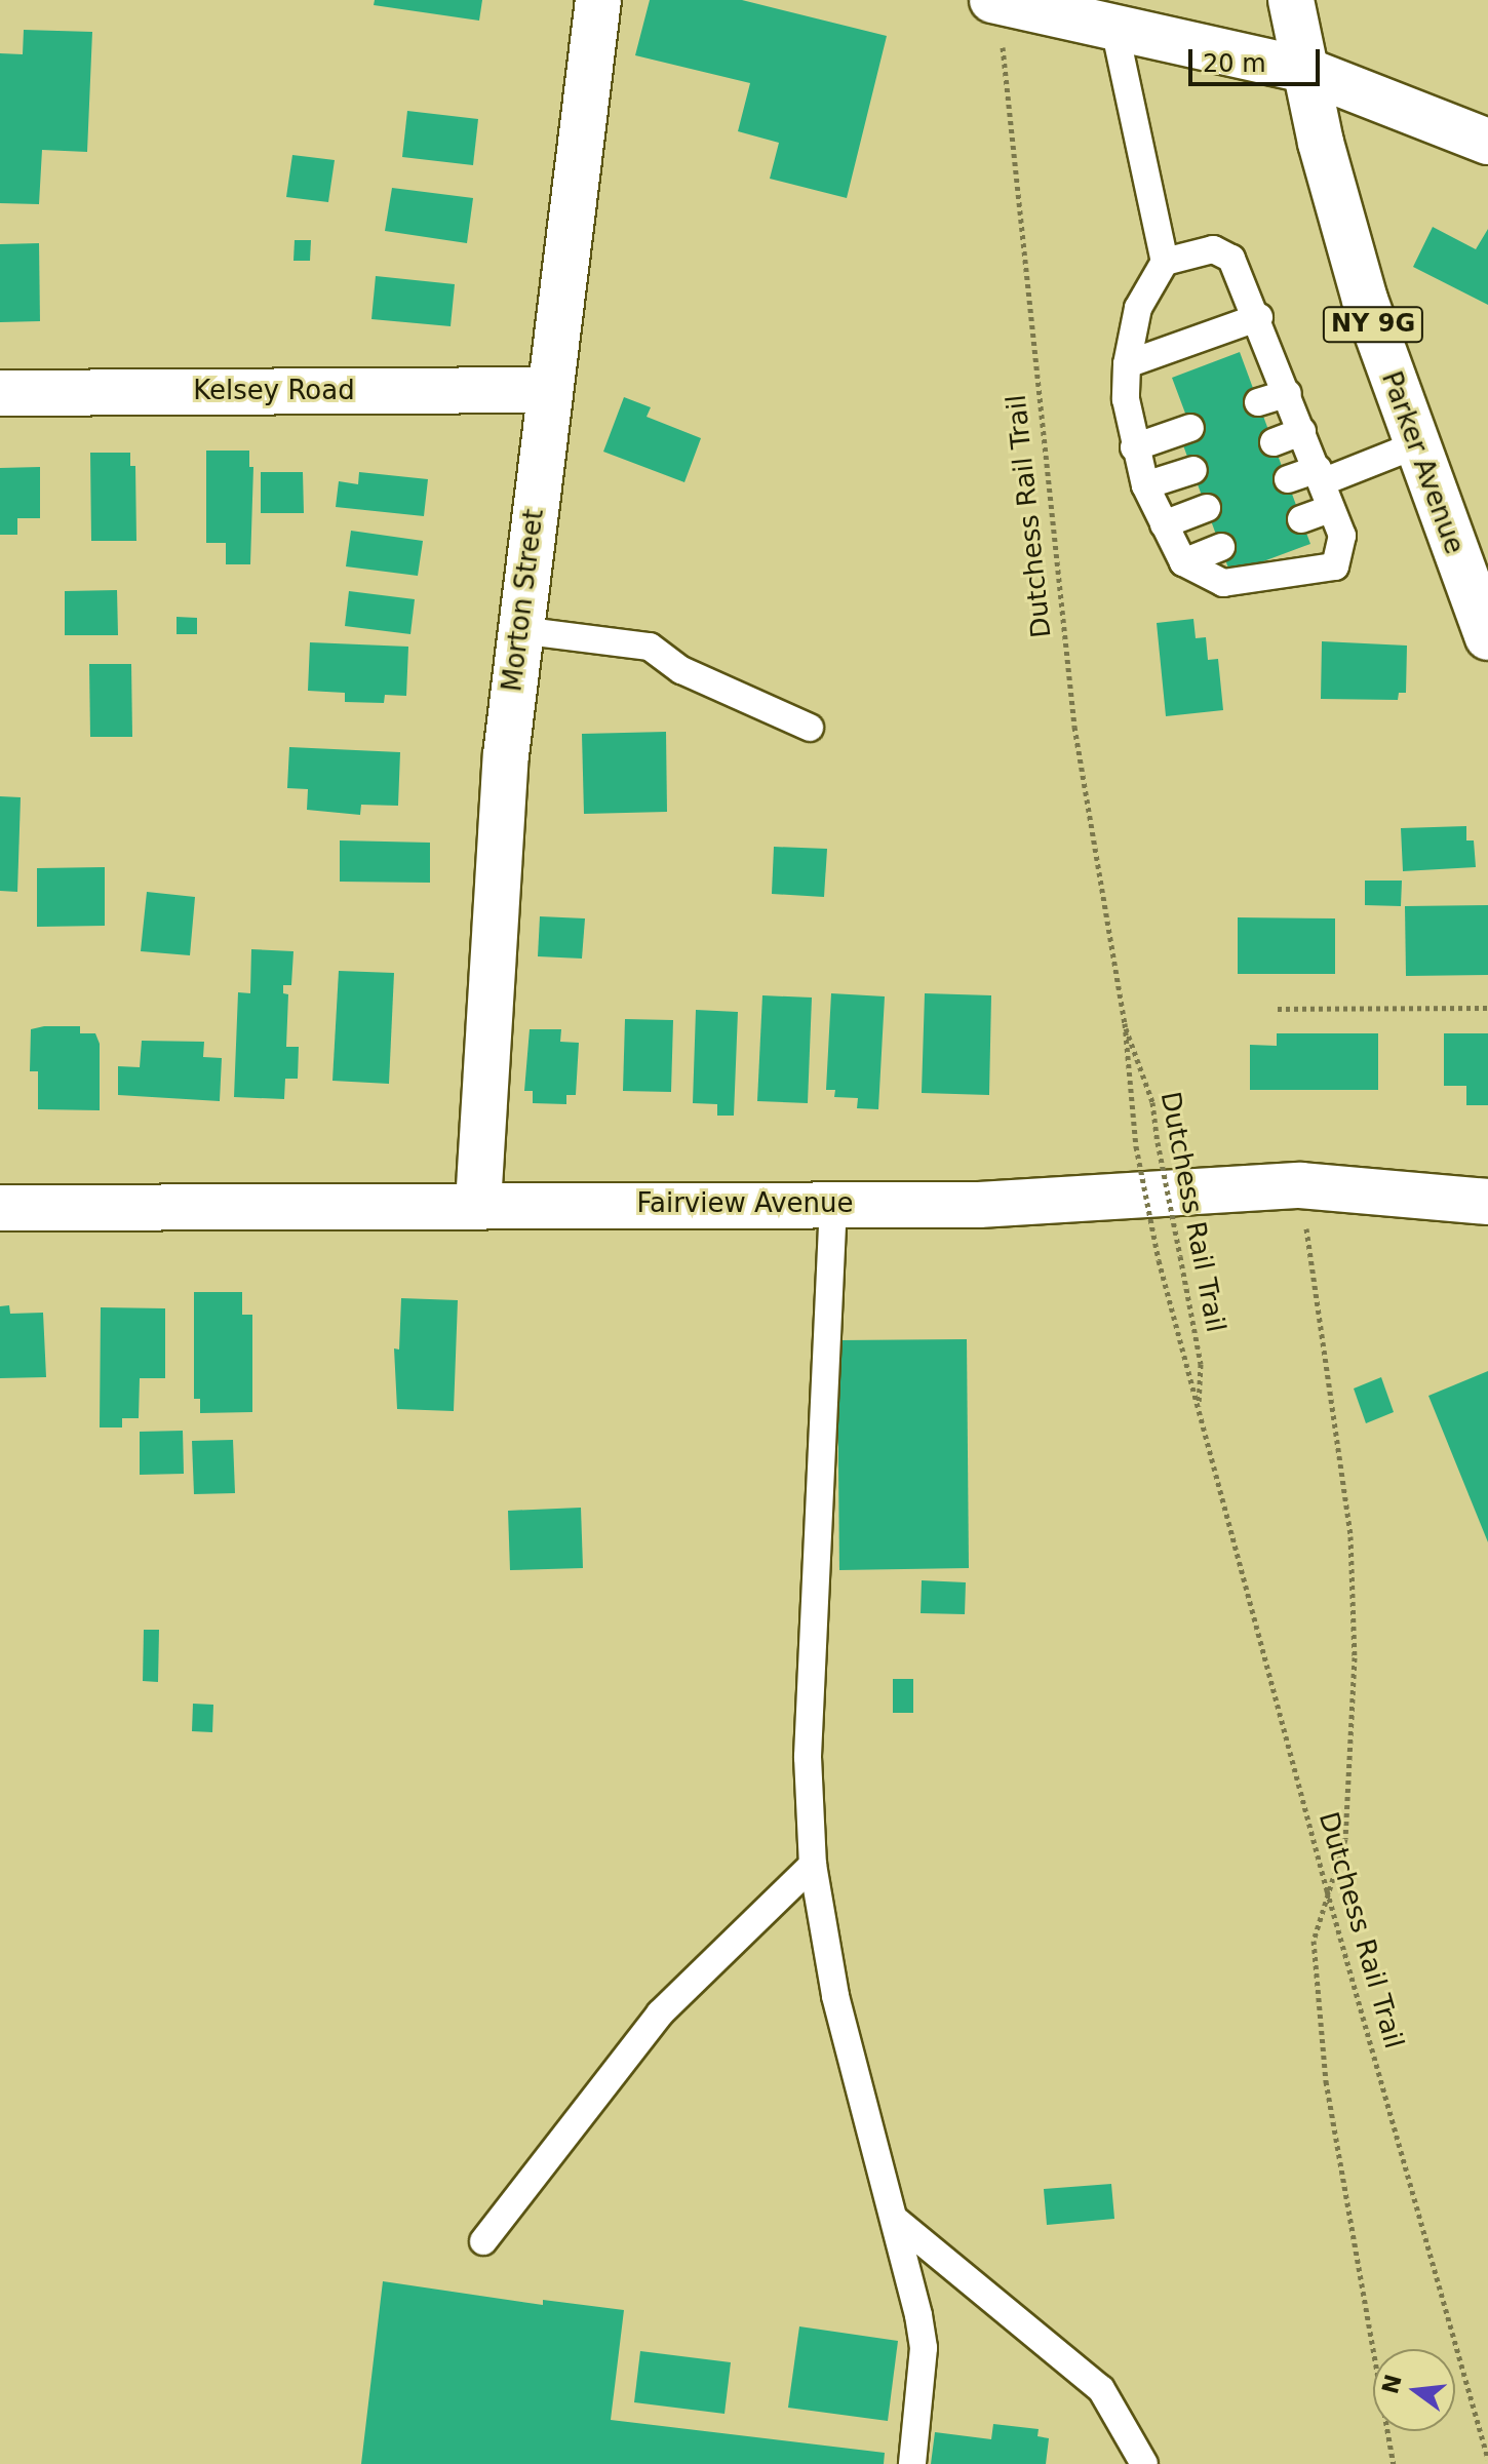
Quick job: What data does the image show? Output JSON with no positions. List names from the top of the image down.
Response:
{
  "streets": {
    "street": [
      "NY 9G",
      "Kelsey Road",
      "Parker Avenue",
      "Morton Street",
      "Fairview Avenue"
    ],
    "path": ["Dutchess Rail Trail"]
  },
  "crossings": [
    ["Kelsey Road", "Morton Street"],
    ["Morton Street", "Fairview Avenue"]
  ],
  "scale_bar": "20 m",
  "north": "left"
}
